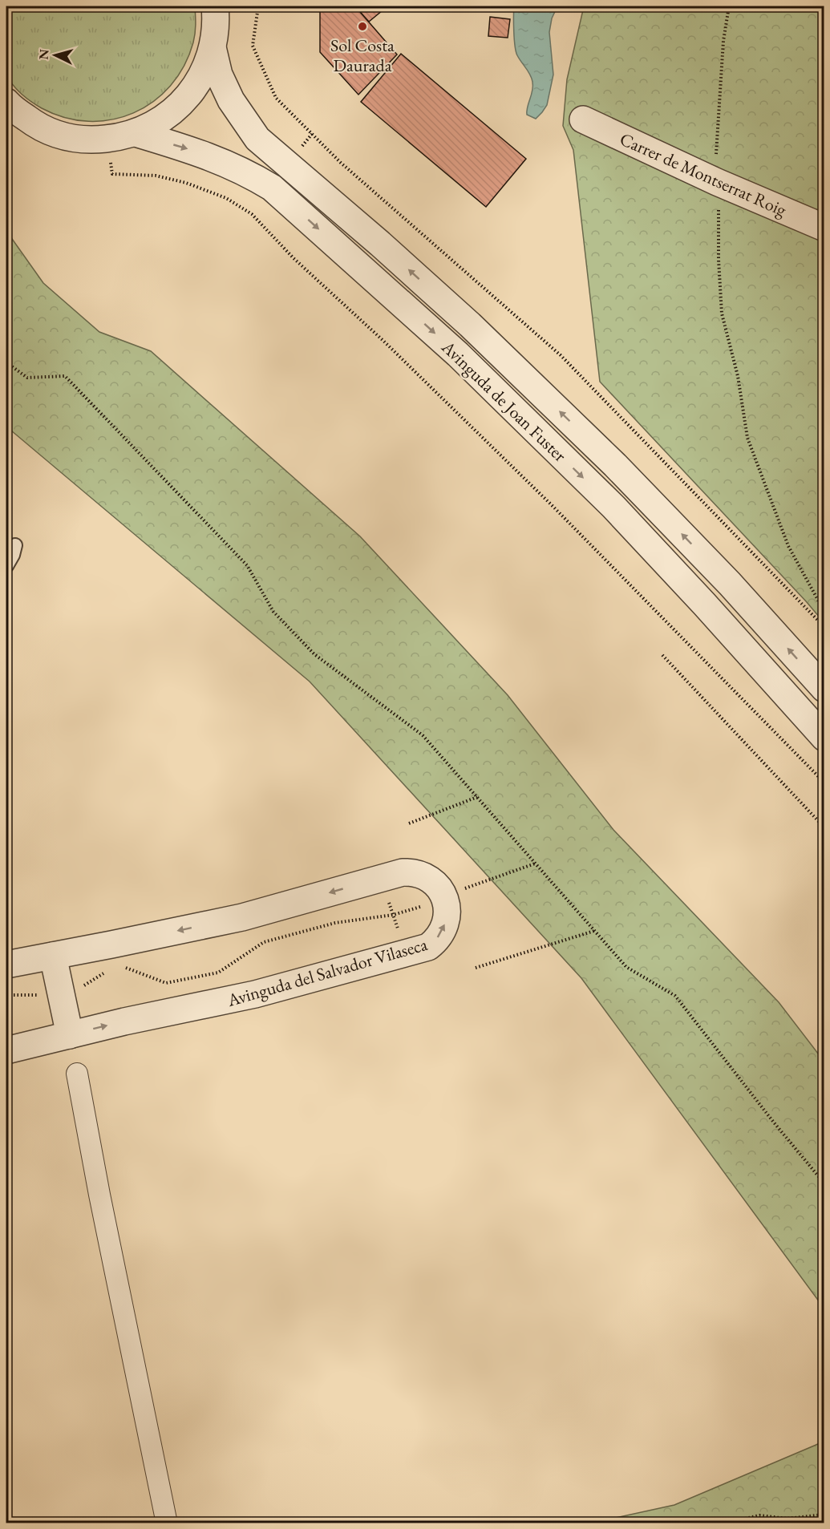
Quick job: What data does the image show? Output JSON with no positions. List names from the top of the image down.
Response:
{
  "streets": {
    "street": ["Carrer de Montserrat Roig", "Avinguda de Joan Fuster", "Avinguda del Salvador Vilaseca"]
  },
  "places": ["Sol Costa Daurada"],
  "north": "left"
}
